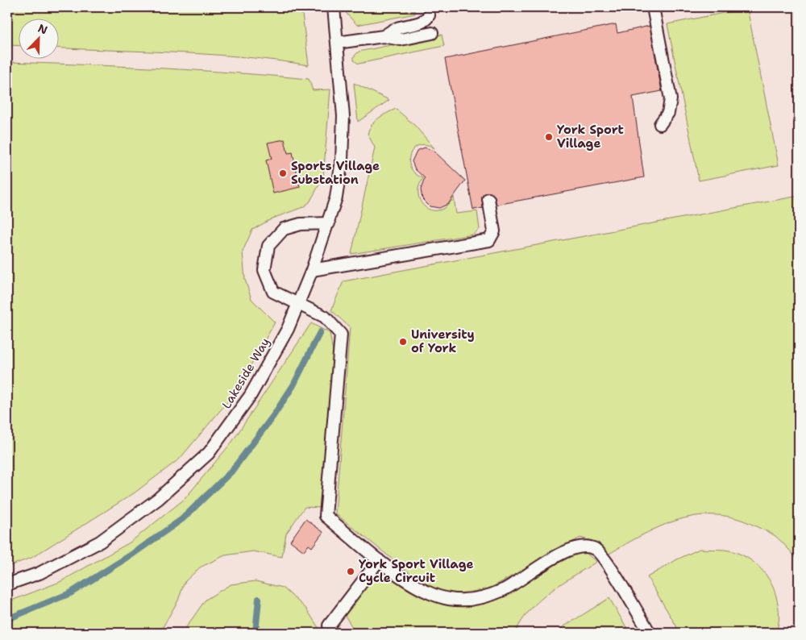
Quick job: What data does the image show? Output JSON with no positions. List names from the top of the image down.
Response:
{
  "streets": {
    "lane": ["Lakeside Way"]
  },
  "places": [
    "York Sport Village",
    "Sports Village Substation",
    "University of York",
    "York Sport Village Cycle Circuit"
  ],
  "north": "top right"
}
